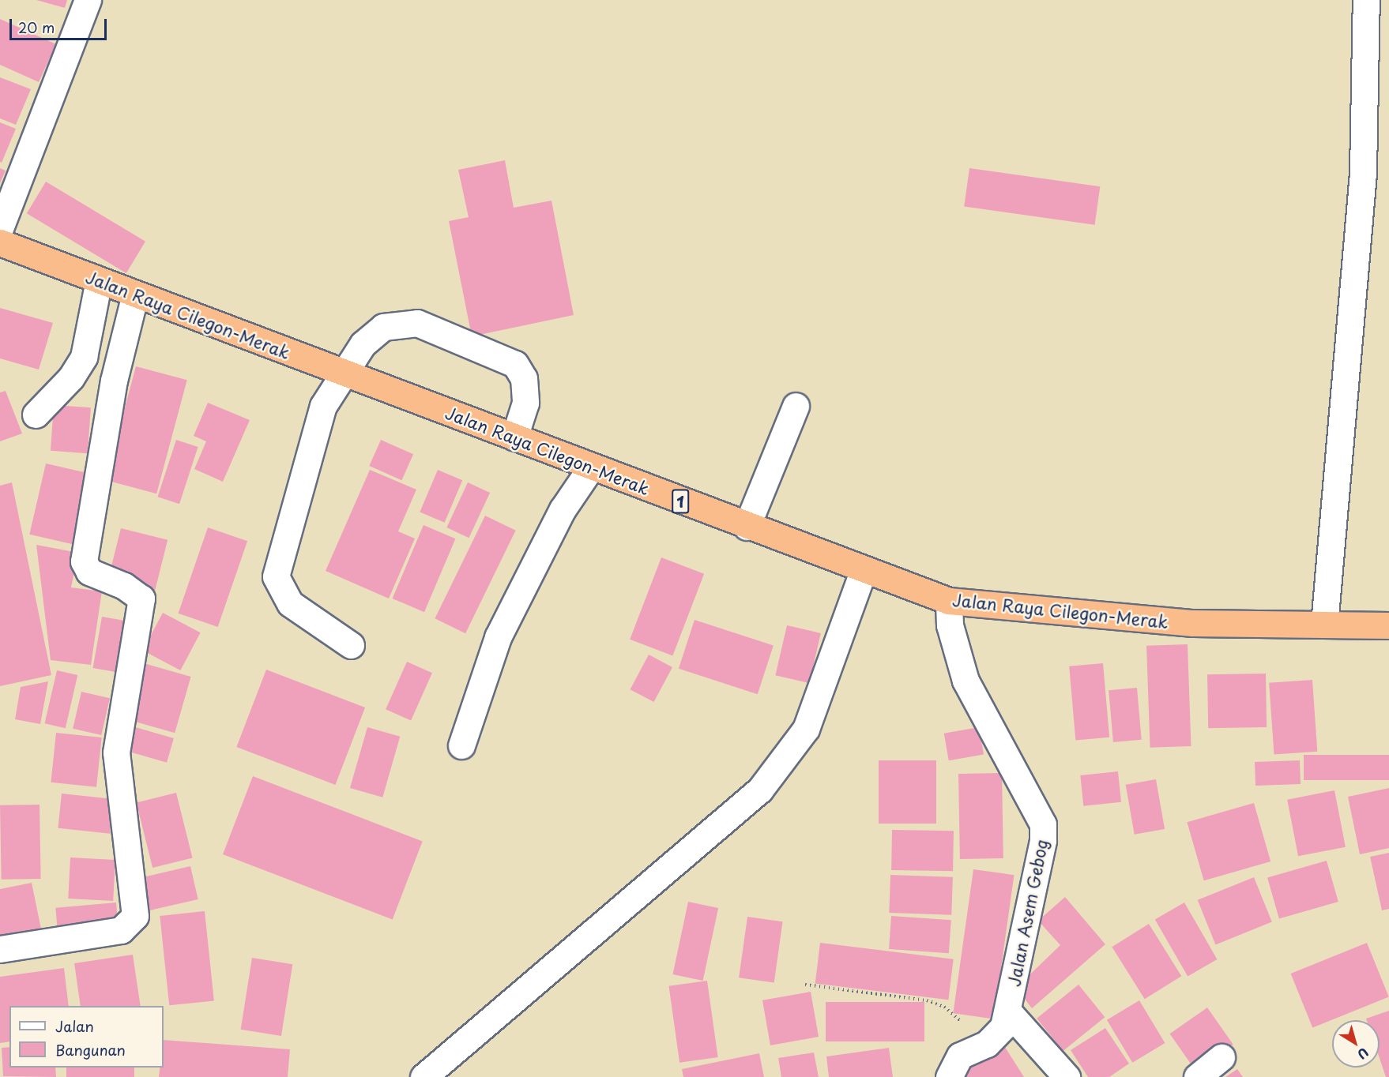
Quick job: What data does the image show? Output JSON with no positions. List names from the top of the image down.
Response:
{
  "streets": {
    "highway": ["Jalan Raya Cilegon-Merak", "1"],
    "street": ["Jalan Asem Gebog"]
  },
  "crossings": [
    ["Jalan Raya Cilegon-Merak", "Jalan Asem Gebog"]
  ],
  "legend": ["Jalan", "Bangunan"],
  "scale_bar": "20 m",
  "north": "bottom right"
}
